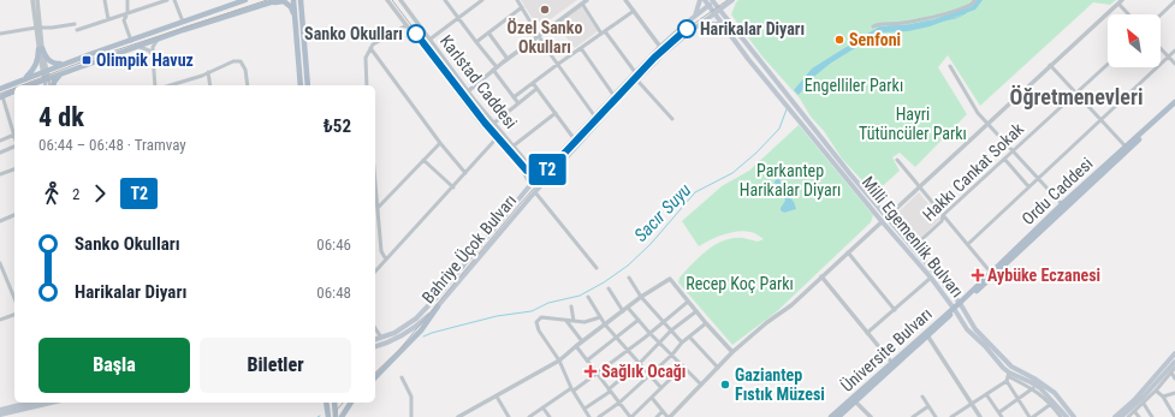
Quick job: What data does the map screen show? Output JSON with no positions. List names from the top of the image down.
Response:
{
  "streets": {
    "main road": [
      "Ordu Caddesi",
      "Milli Egemenlik Bulvarı",
      "Bahriye Üçok Bulvarı",
      "Üniversite Bulvarı"
    ],
    "street": ["Karlstad Caddesi", "Hakkı Cankat Sokak"]
  },
  "crossings": [
    ["Karlstad Caddesi", "Bahriye Üçok Bulvarı"],
    ["Hakkı Cankat Sokak", "Milli Egemenlik Bulvarı"],
    ["Ordu Caddesi", "Milli Egemenlik Bulvarı"],
    ["Ordu Caddesi", "Üniversite Bulvarı"],
    ["Milli Egemenlik Bulvarı", "Bahriye Üçok Bulvarı"],
    ["Milli Egemenlik Bulvarı", "Üniversite Bulvarı"]
  ],
  "districts": ["Öğretmenevleri"],
  "water": ["Sacır Suyu"],
  "parks": [
    "Engelliler Parkı",
    "Hayri Tütüncüler Parkı",
    "Parkantep Harikalar Diyarı",
    "Recep Koç Parkı"
  ],
  "places": {
    "other": [
      "Özel Sanko Okulları",
      "Harikalar Diyarı",
      "Sanko Okulları",
      "Senfoni",
      "Gaziantep Fıstık Müzesi"
    ],
    "transit": ["Olimpik Havuz"],
    "health": ["Aybüke Eczanesi", "Sağlık Ocağı"]
  },
  "lines": ["tram line T2"],
  "north": "top left",
  "page": {
    "on_map": "T2",
    "heading": ["4 dk", "06:44 – 06:48 · Tramvay", "₺52"],
    "legs": ["2", "T2"],
    "list": [
      {
        "name": "Sanko Okulları",
        "value": "06:46"
      },
      {
        "name": "Harikalar Diyarı",
        "value": "06:48"
      }
    ],
    "buttons": ["Başla", "Biletler"]
  }
}
